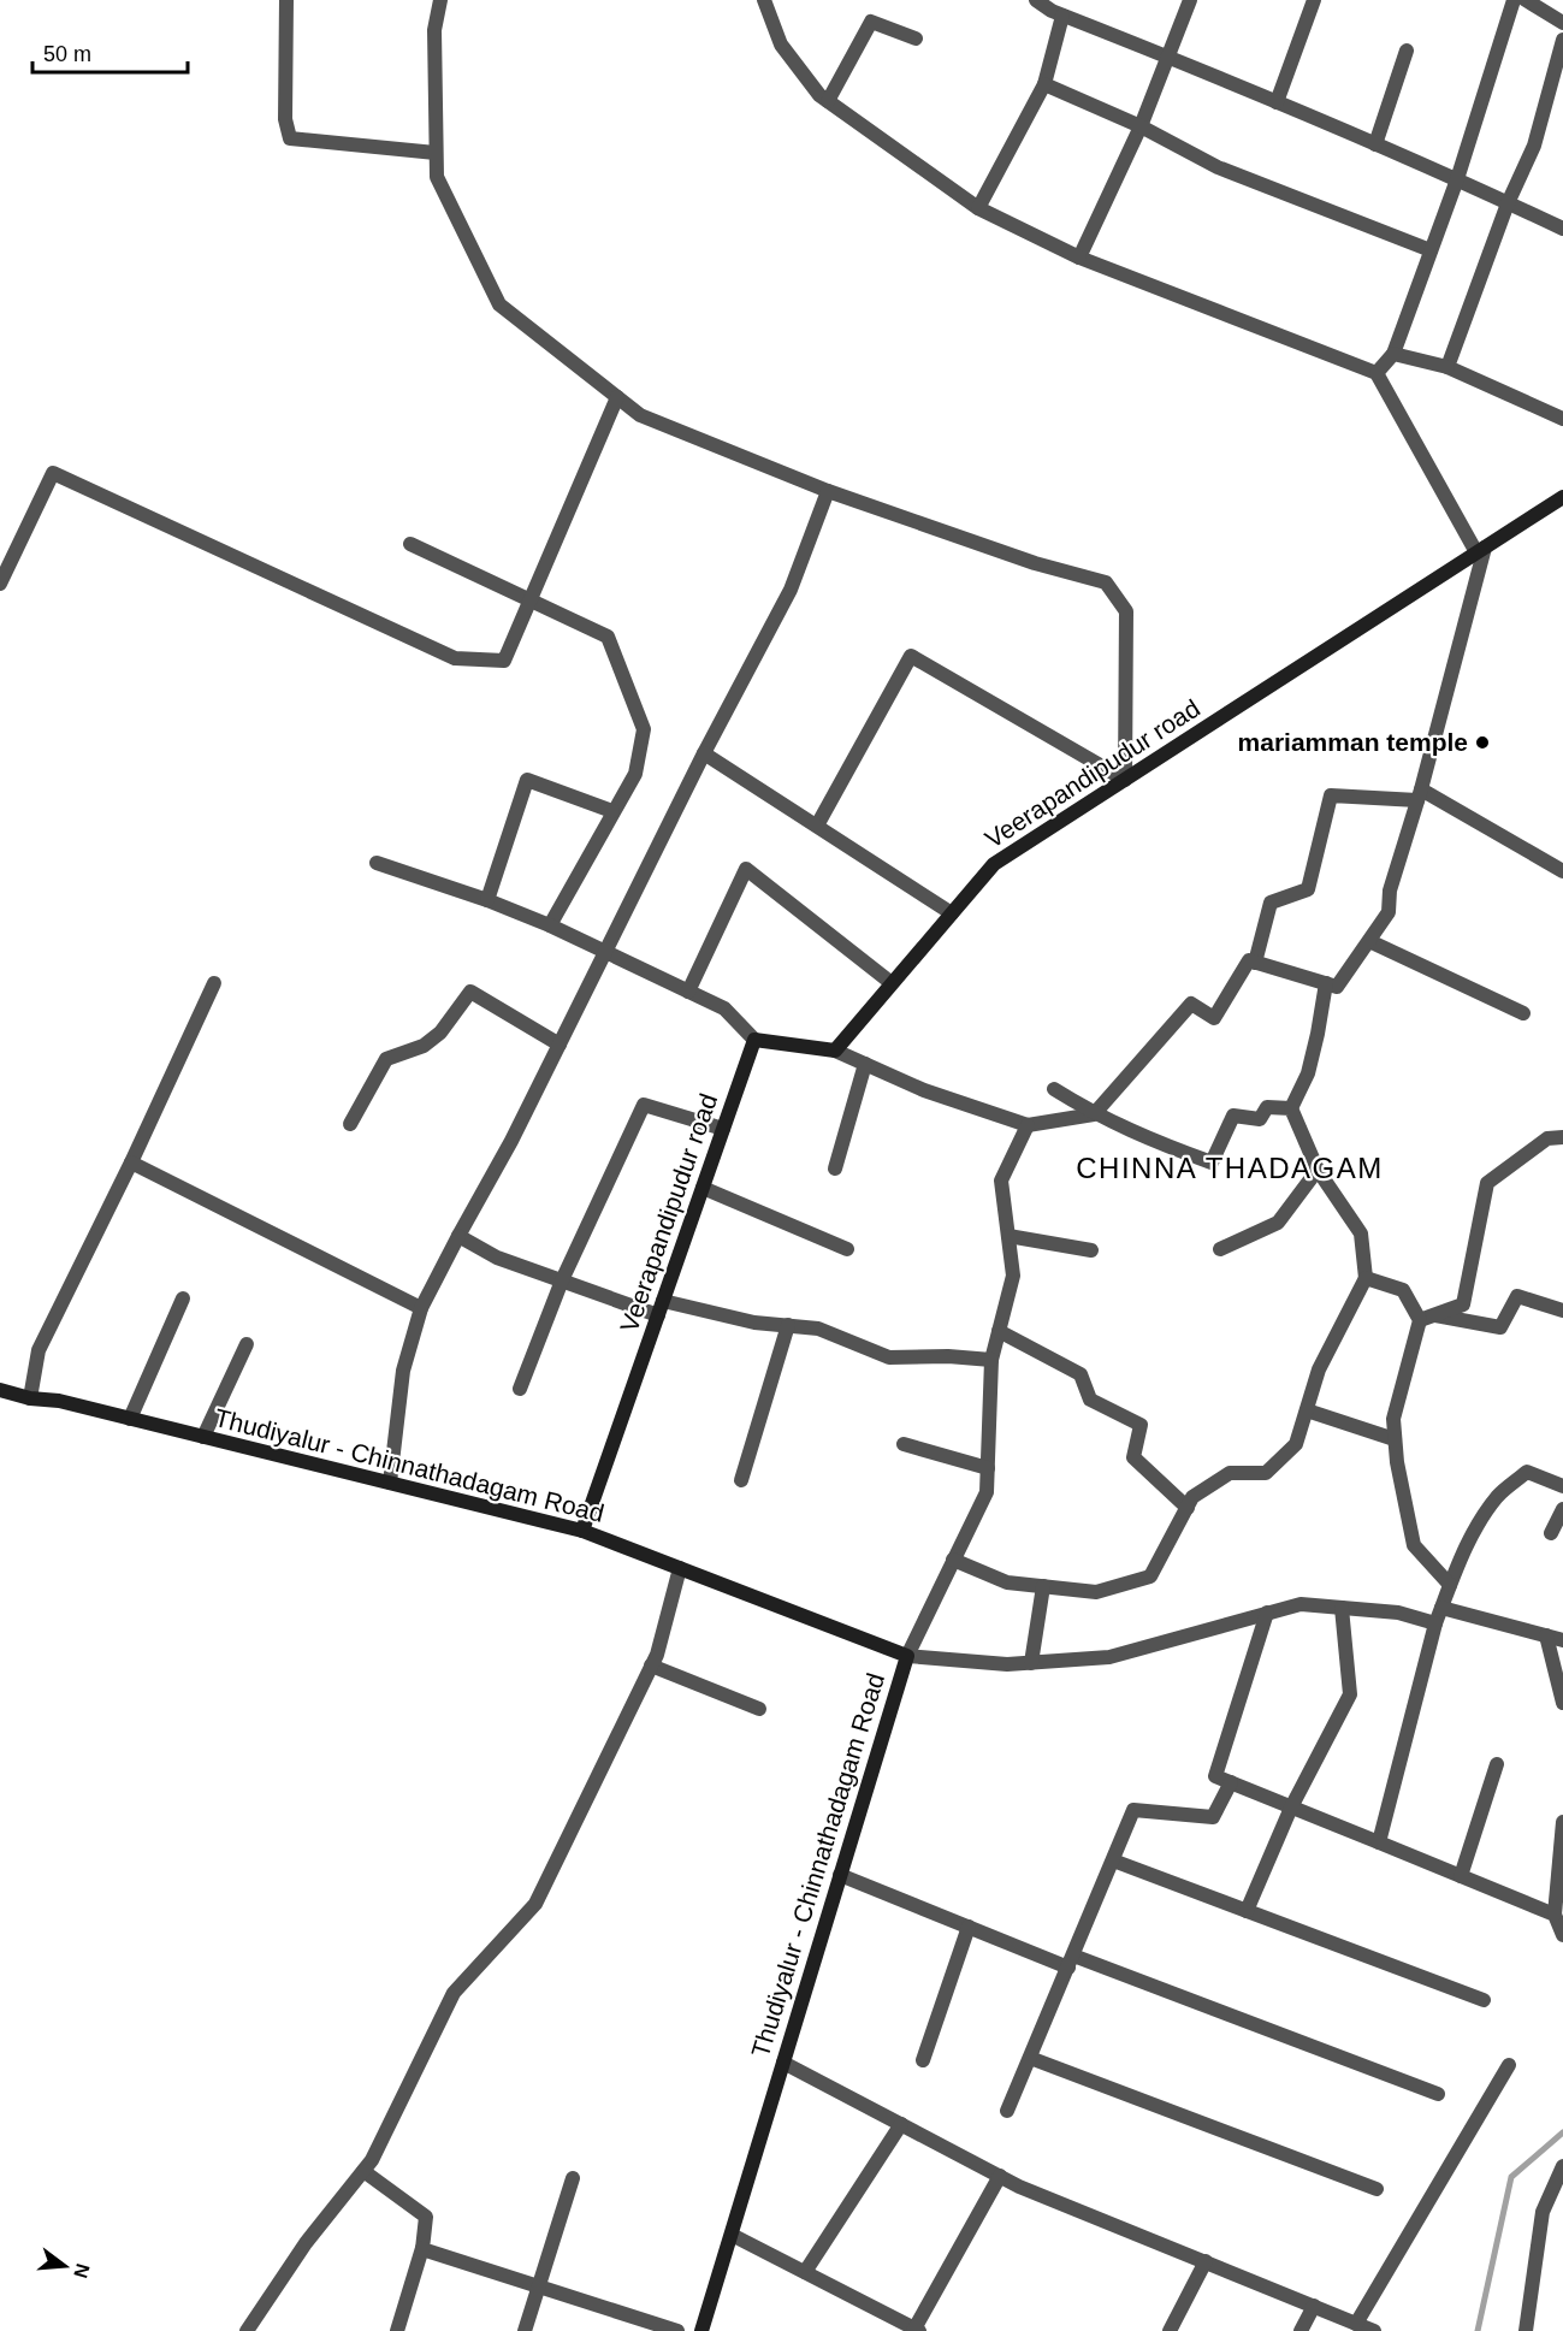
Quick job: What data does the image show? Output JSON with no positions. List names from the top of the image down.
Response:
{
  "streets": {
    "main road": ["Veerapandipudur road", "Thudiyalur - Chinnathadagam Road"]
  },
  "crossings": [
    ["Veerapandipudur road", "Thudiyalur - Chinnathadagam Road"]
  ],
  "districts": ["CHINNA THADAGAM"],
  "places": ["mariamman temple"],
  "scale_bar": "50 m",
  "north": "right"
}
